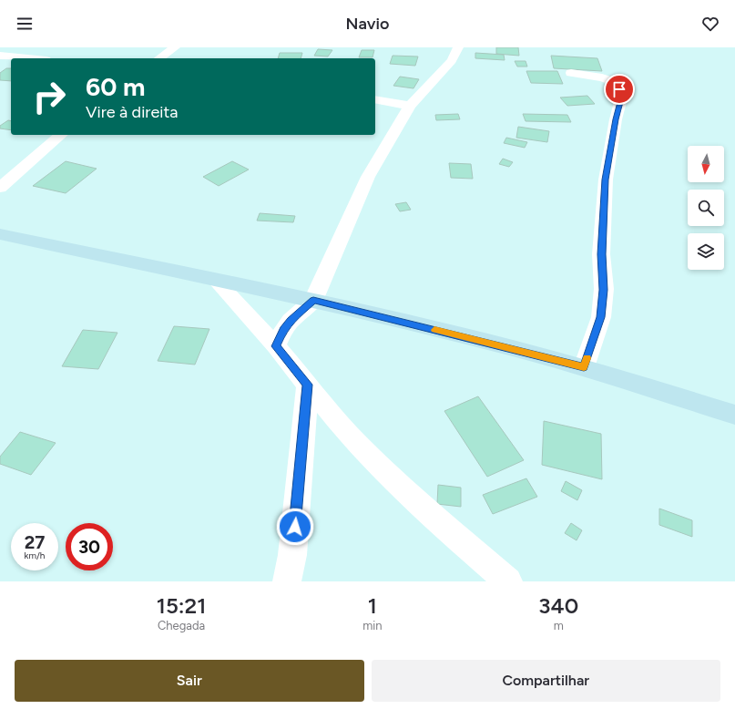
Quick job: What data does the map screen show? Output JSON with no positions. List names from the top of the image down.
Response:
{
  "north": "bottom",
  "page": {
    "header": "Navio",
    "turn": ["60 m", "Vire à direita"],
    "speed": "27 km/h",
    "limit": "30",
    "eta": [
      "15:21",
      "Chegada",
      "1",
      "min",
      "340",
      "m"
    ],
    "buttons": ["Sair", "Compartilhar"]
  }
}
